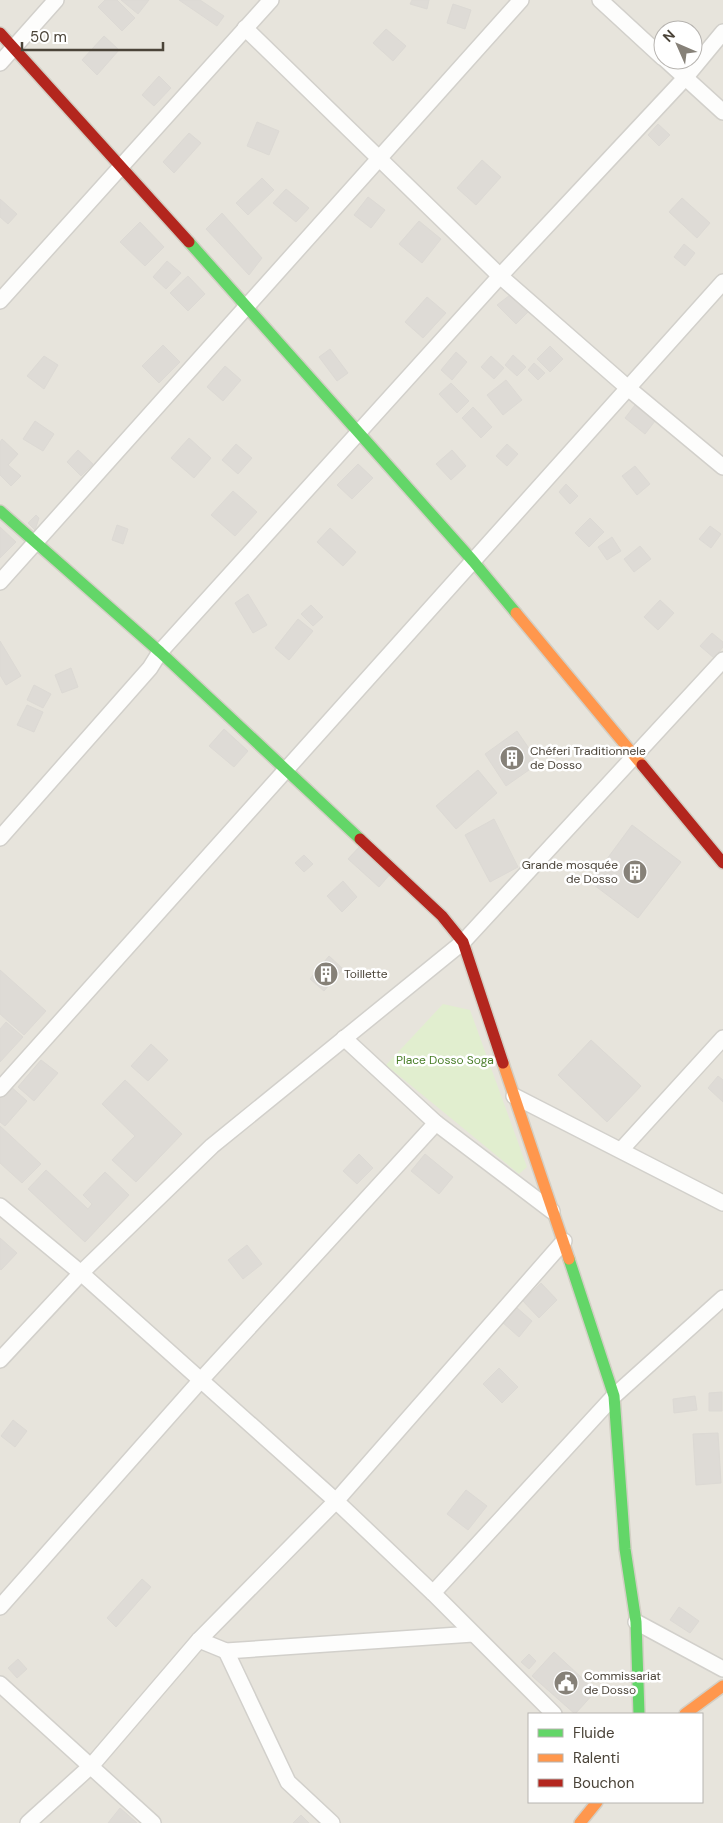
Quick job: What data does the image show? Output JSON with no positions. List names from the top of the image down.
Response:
{
  "parks": ["Place Dosso Soga"],
  "places": {
    "building": ["Chéferi Traditionnele de Dosso", "Grande mosquée de Dosso", "Toillette"],
    "public building": ["Commissariat de Dosso"]
  },
  "legend": ["Fluide", "Ralenti", "Bouchon"],
  "scale_bar": "50 m",
  "north": "top left"
}
